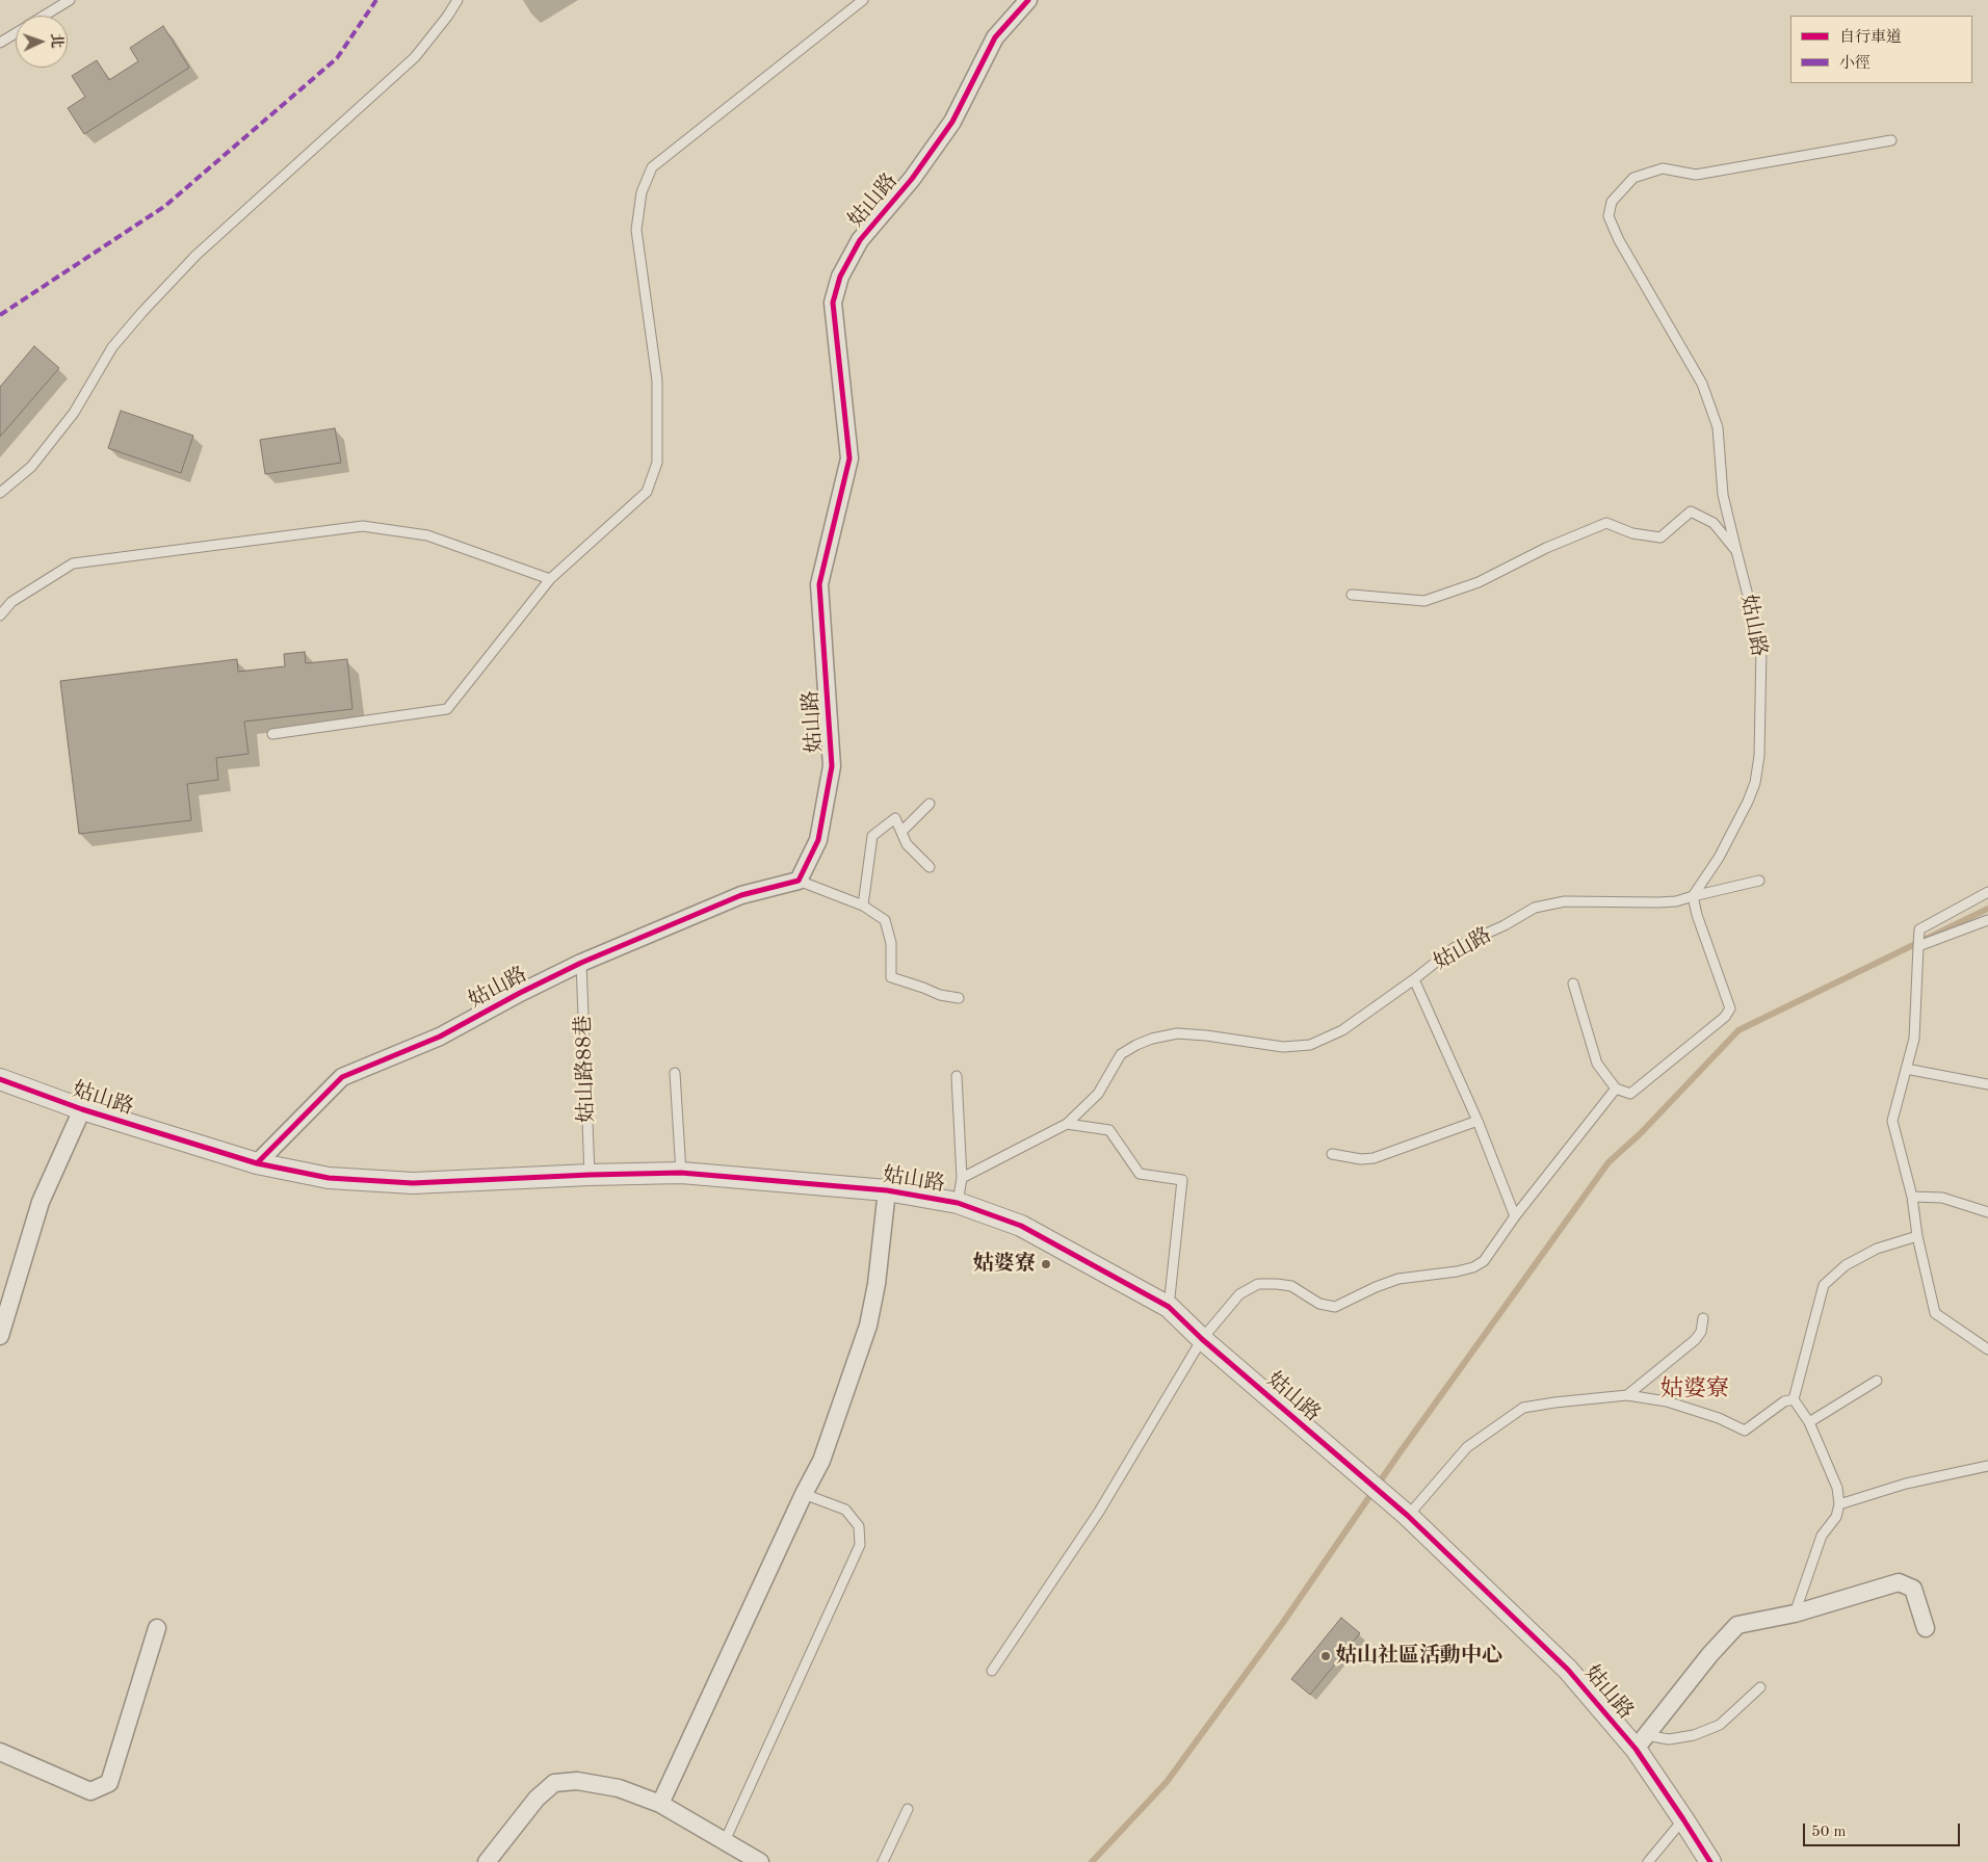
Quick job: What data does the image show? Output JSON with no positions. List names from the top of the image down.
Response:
{
  "streets": {
    "street": ["姑山路"],
    "lane": ["姑山路88巷"]
  },
  "crossings": [
    ["姑山路", "姑山路88巷"]
  ],
  "districts": ["姑婆寮"],
  "places": ["姑婆寮", "姑山社區活動中心"],
  "legend": ["自行車道", "小徑"],
  "scale_bar": "50 m",
  "north": "right"
}
